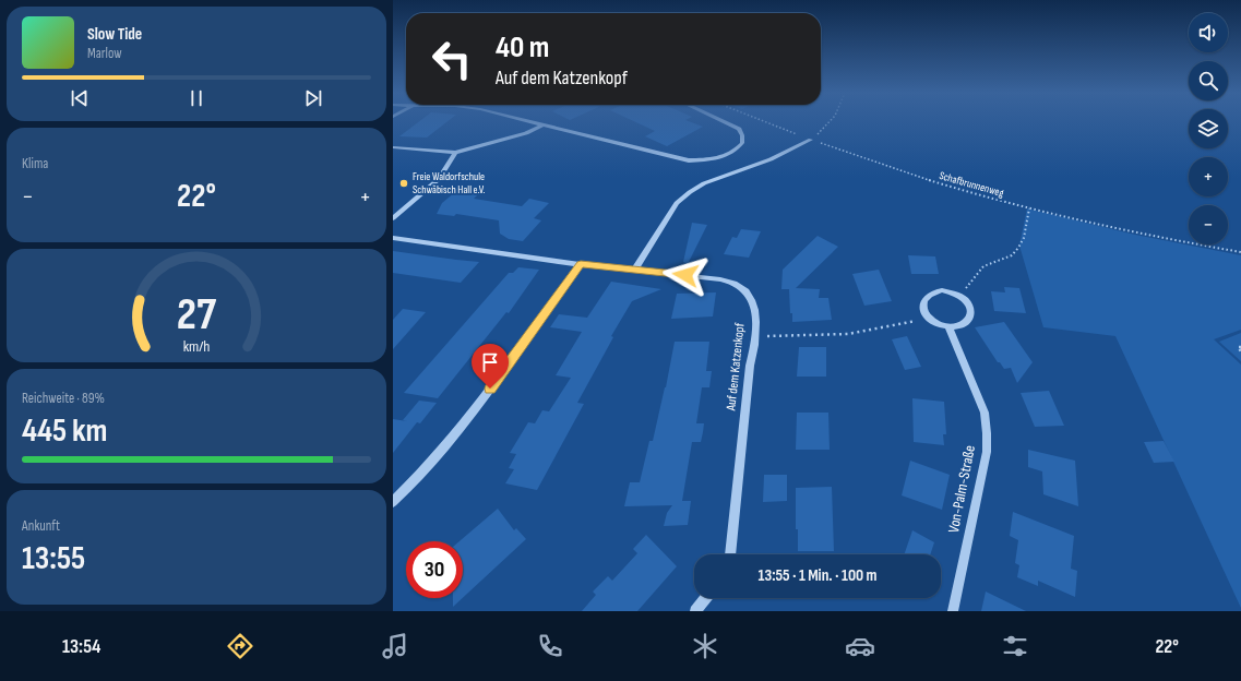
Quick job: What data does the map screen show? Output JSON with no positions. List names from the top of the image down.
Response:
{
  "streets": {
    "street": ["Auf dem Katzenkopf", "Von-Palm-Straße"],
    "path": ["Schafbrunnenweg"]
  },
  "places": ["Freie Waldorfschule Schwäbisch Hall e.V."],
  "page": {
    "map_buttons": ["+", "−"],
    "turn": ["40 m", "Auf dem Katzenkopf"],
    "song": ["Slow Tide", "Marlow"],
    "tile": [
      "Klima",
      ["Reichweite · 89%", "445 km"],
      ["Ankunft", "13:55"]
    ],
    "heat": ["−", "22°", "+"],
    "limit": "30",
    "trip": "13:55 · 1 Min. · 100 m",
    "tabs": ["13:54", "22°"],
    "gauge": ["27", "km/h"]
  }
}
